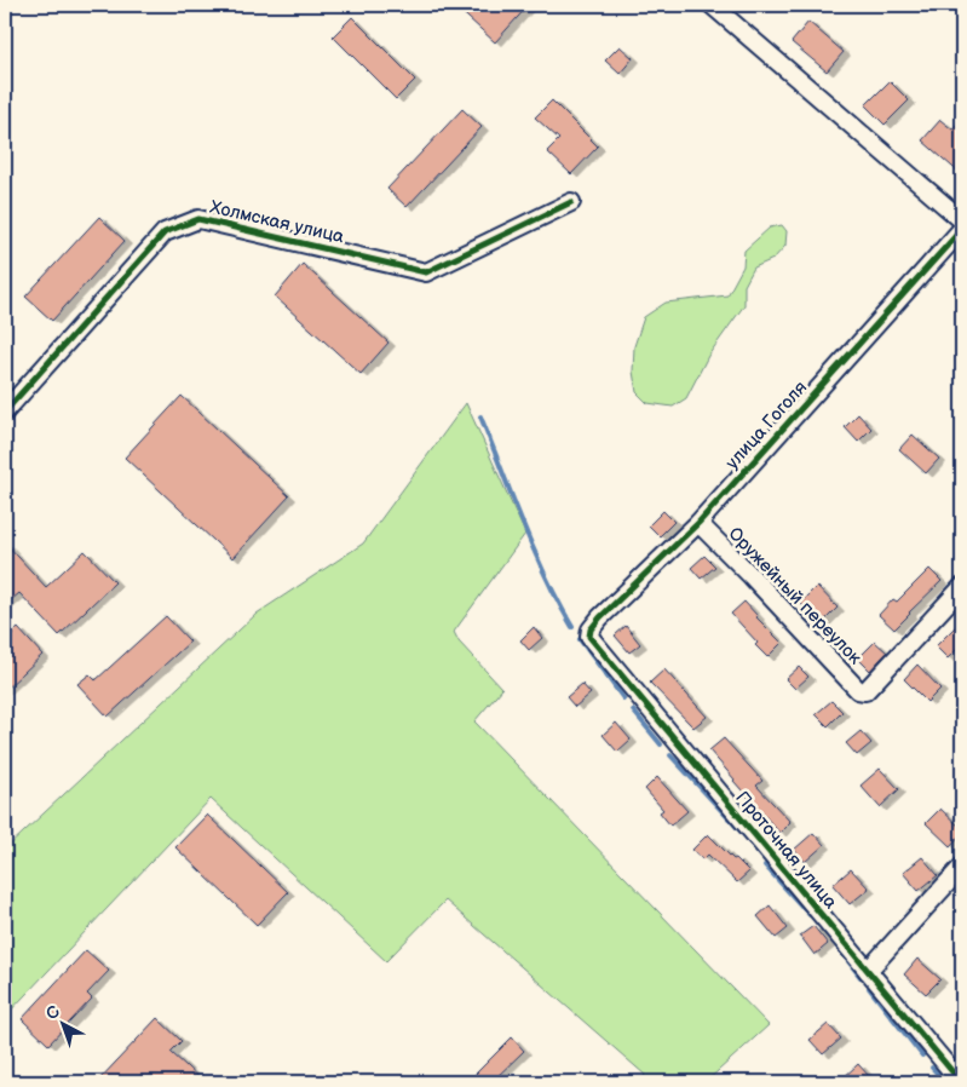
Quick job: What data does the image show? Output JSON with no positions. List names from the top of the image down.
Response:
{
  "streets": {
    "street": [
      "Холмская улица",
      "улица Гоголя",
      "Оружейный переулок",
      "Проточная улица"
    ]
  },
  "crossings": [
    ["улица Гоголя", "Оружейный переулок"],
    ["улица Гоголя", "Проточная улица"]
  ],
  "north": "top left"
}
